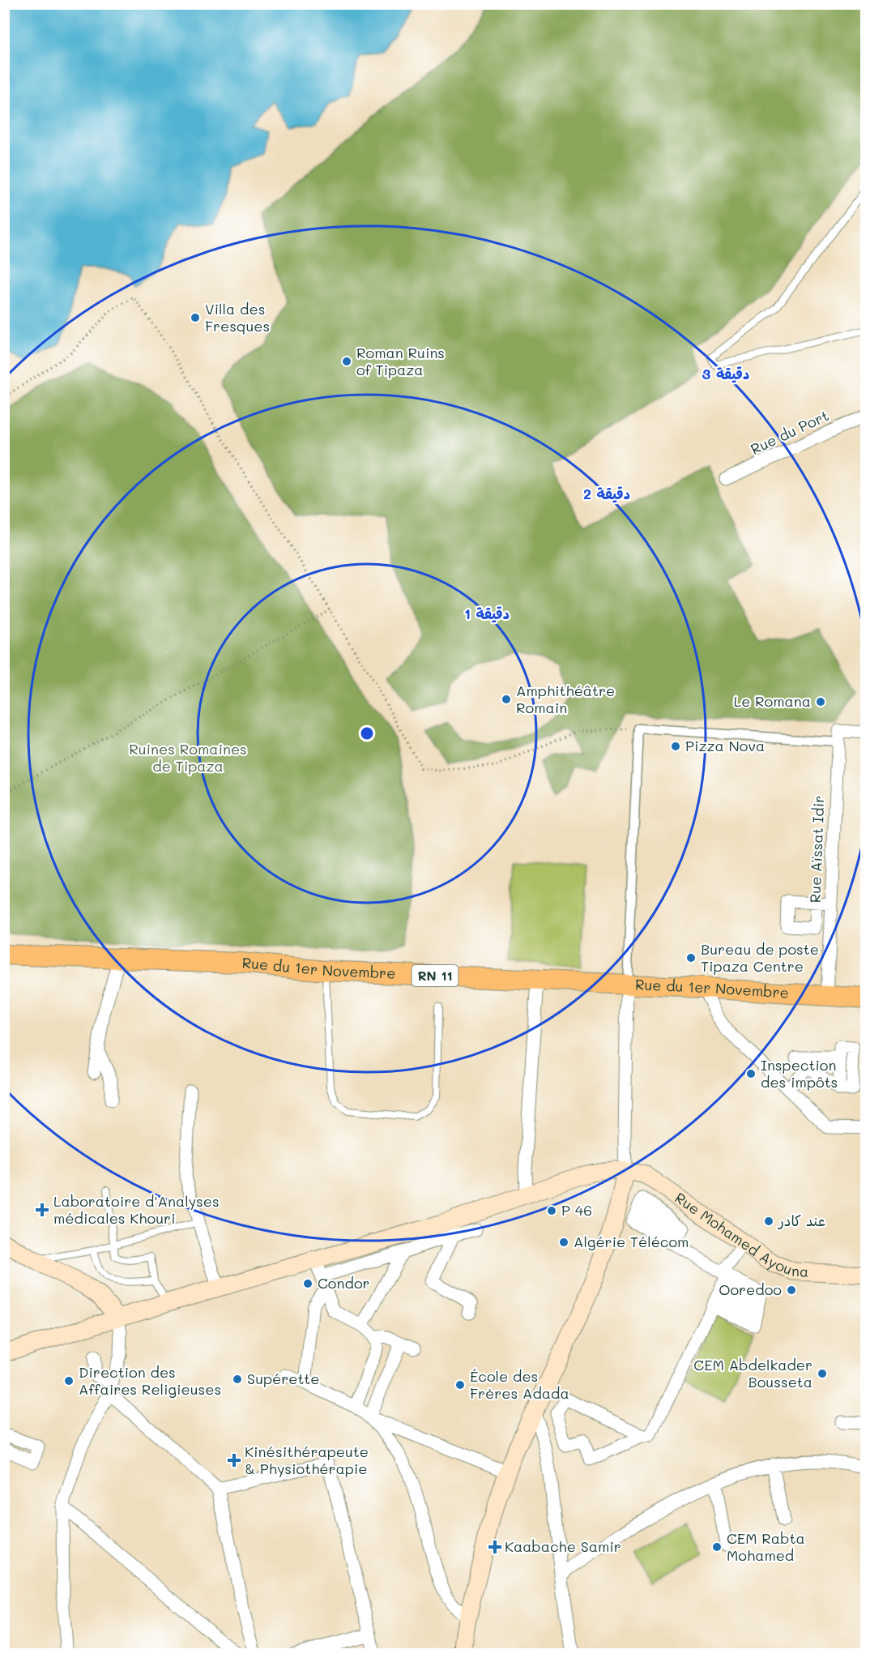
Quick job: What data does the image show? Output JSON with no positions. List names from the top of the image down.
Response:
{
  "streets": {
    "main road": ["Rue du 1er Novembre", "RN 11", "Rue Mohamed Ayouna"],
    "street": ["Rue du Port", "Rue Aïssat Idir"]
  },
  "crossings": [
    ["Rue Aïssat Idir", "Rue du 1er Novembre"]
  ],
  "parks": ["Ruines Romaines de Tipaza"],
  "places": {
    "other": [
      "Villa des Fresques",
      "Roman Ruins of Tipaza",
      "Amphithéâtre Romain",
      "Le Romana",
      "Pizza Nova",
      "Bureau de poste Tipaza Centre",
      "Inspection des impôts",
      "P 46",
      "عند كادر",
      "Algérie Télécom",
      "Condor",
      "Ooredoo",
      "CEM Abdelkader Bousseta",
      "Supérette",
      "Direction des Affaires Religieuses",
      "École des Frères Adada",
      "CEM Rabta Mohamed"
    ],
    "health": ["Laboratoire d'Analyses médicales Khouri", "Kinésithérapeute & Physiothérapie", "Kaabache Samir"]
  },
  "rings": ["3 دقيقة", "2 دقيقة", "1 دقيقة"]
}
